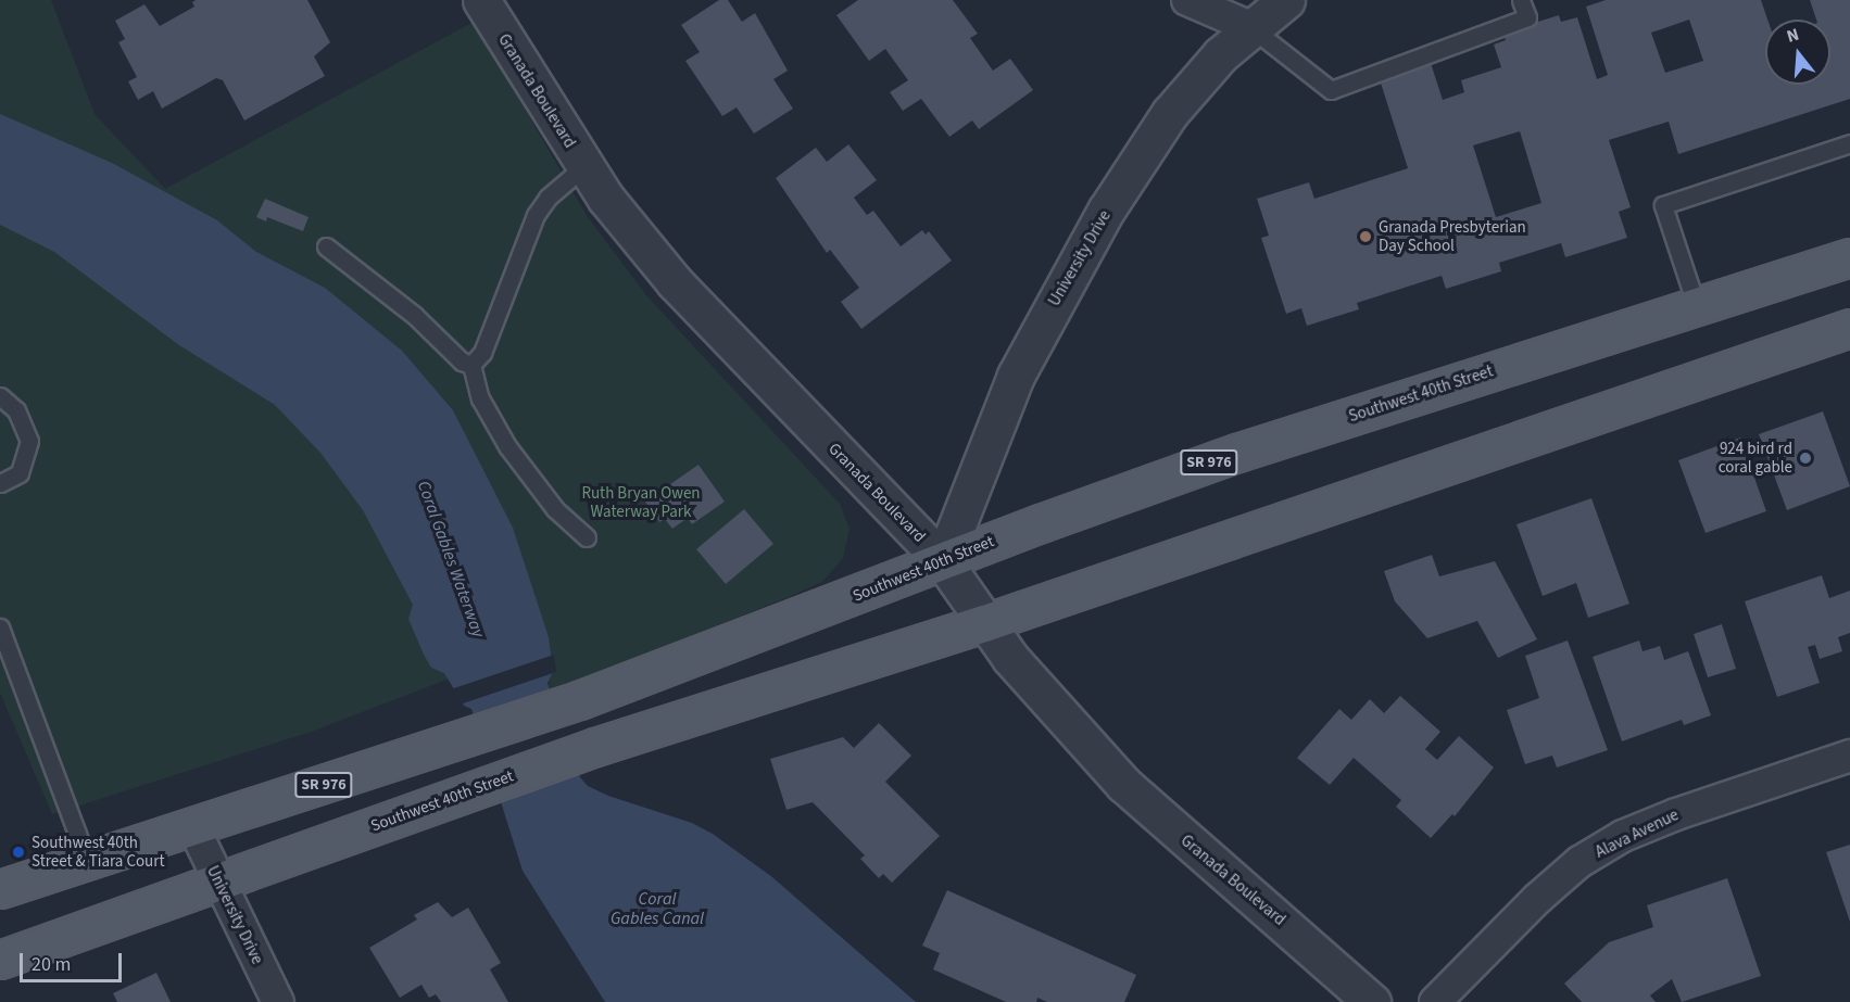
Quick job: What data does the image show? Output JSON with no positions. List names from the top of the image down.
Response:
{
  "streets": {
    "main road": ["Southwest 40th Street", "SR 976"],
    "street": ["Granada Boulevard", "University Drive", "Alava Avenue"]
  },
  "crossings": [
    ["Granada Boulevard", "University Drive"],
    ["Granada Boulevard", "Southwest 40th Street"],
    ["University Drive", "Southwest 40th Street"]
  ],
  "water": ["Coral Gables Waterway", "Coral Gables Canal"],
  "parks": ["Ruth Bryan Owen Waterway Park"],
  "places": ["Granada Presbyterian Day School", "924 bird rd coral gable", "Southwest 40th Street & Tiara Court"],
  "scale_bar": "20 m",
  "north": "top"
}
